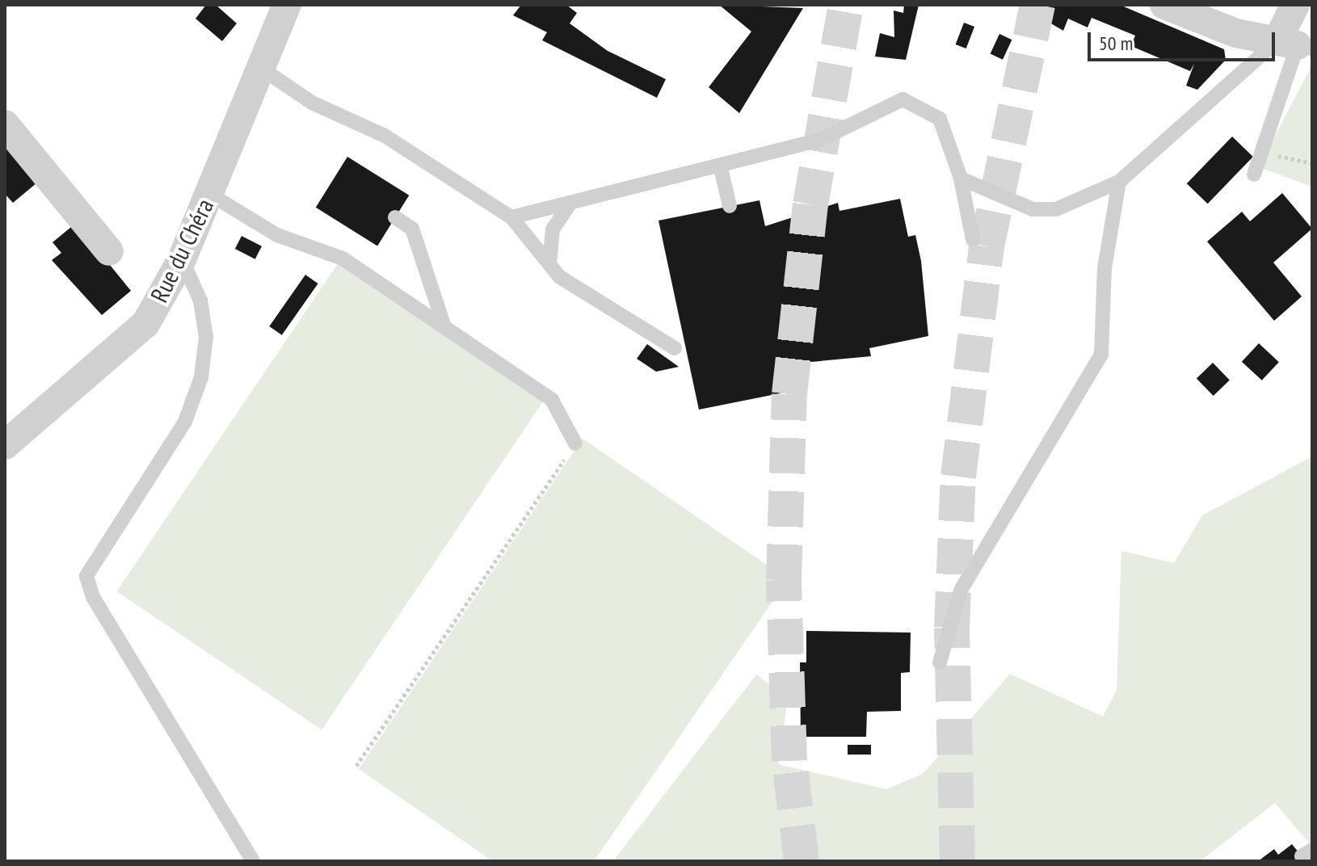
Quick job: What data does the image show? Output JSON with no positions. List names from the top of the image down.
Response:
{
  "streets": {
    "street": ["Rue du Chéra"]
  },
  "scale_bar": "50 m"
}
